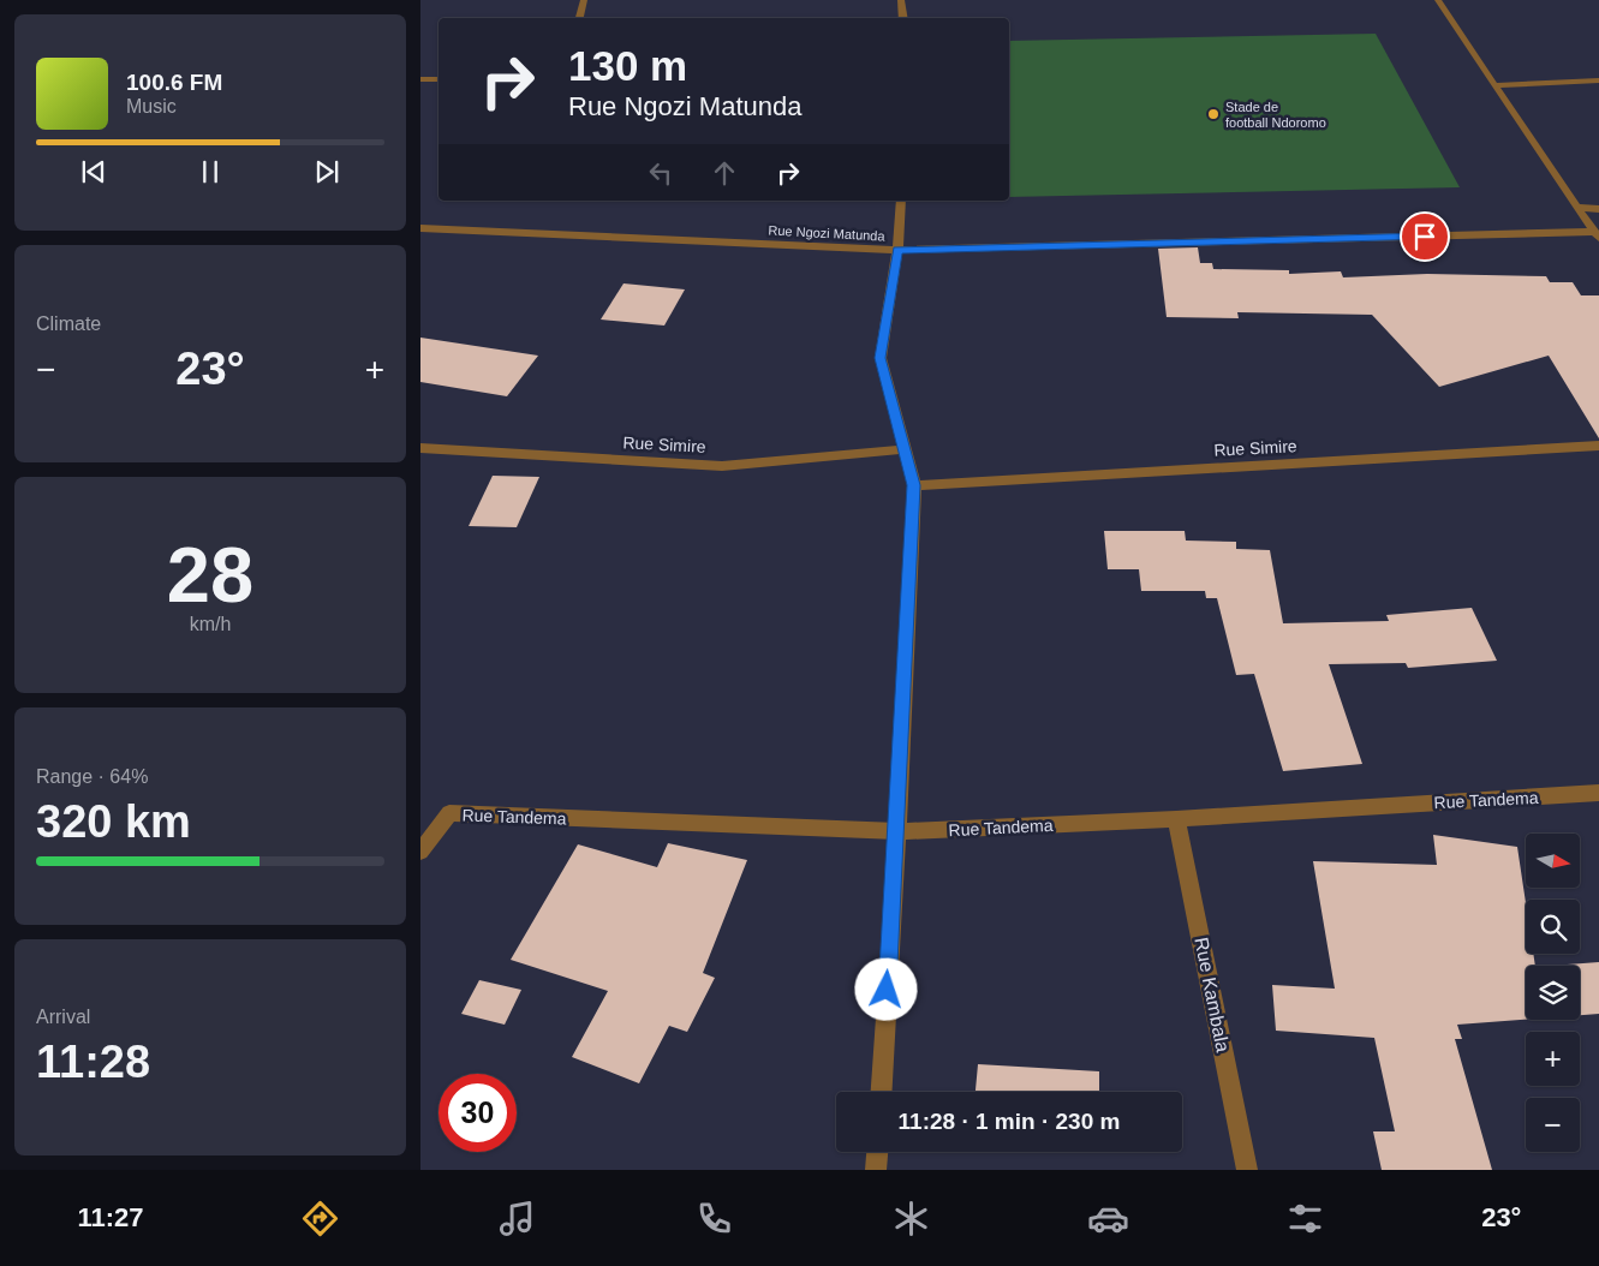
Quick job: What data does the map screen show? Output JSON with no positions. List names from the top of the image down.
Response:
{
  "streets": {
    "street": [
      "Rue Ngozi Matunda",
      "Rue Simire",
      "Rue Tandema",
      "Rue Kambala"
    ]
  },
  "crossings": [
    ["Rue Tandema", "Rue Kambala"]
  ],
  "places": ["Stade de football Ndoromo"],
  "north": "right",
  "page": {
    "turn": ["130 m", "Rue Ngozi Matunda"],
    "song": ["100.6 FM", "Music"],
    "tile": [
      "Climate",
      ["28", "km/h"],
      ["Range · 64%", "320 km"],
      ["Arrival", "11:28"]
    ],
    "heat": ["−", "23°", "+"],
    "map_buttons": ["+", "−"],
    "limit": "30",
    "trip": "11:28 · 1 min · 230 m",
    "tabs": ["11:27", "23°"]
  }
}
